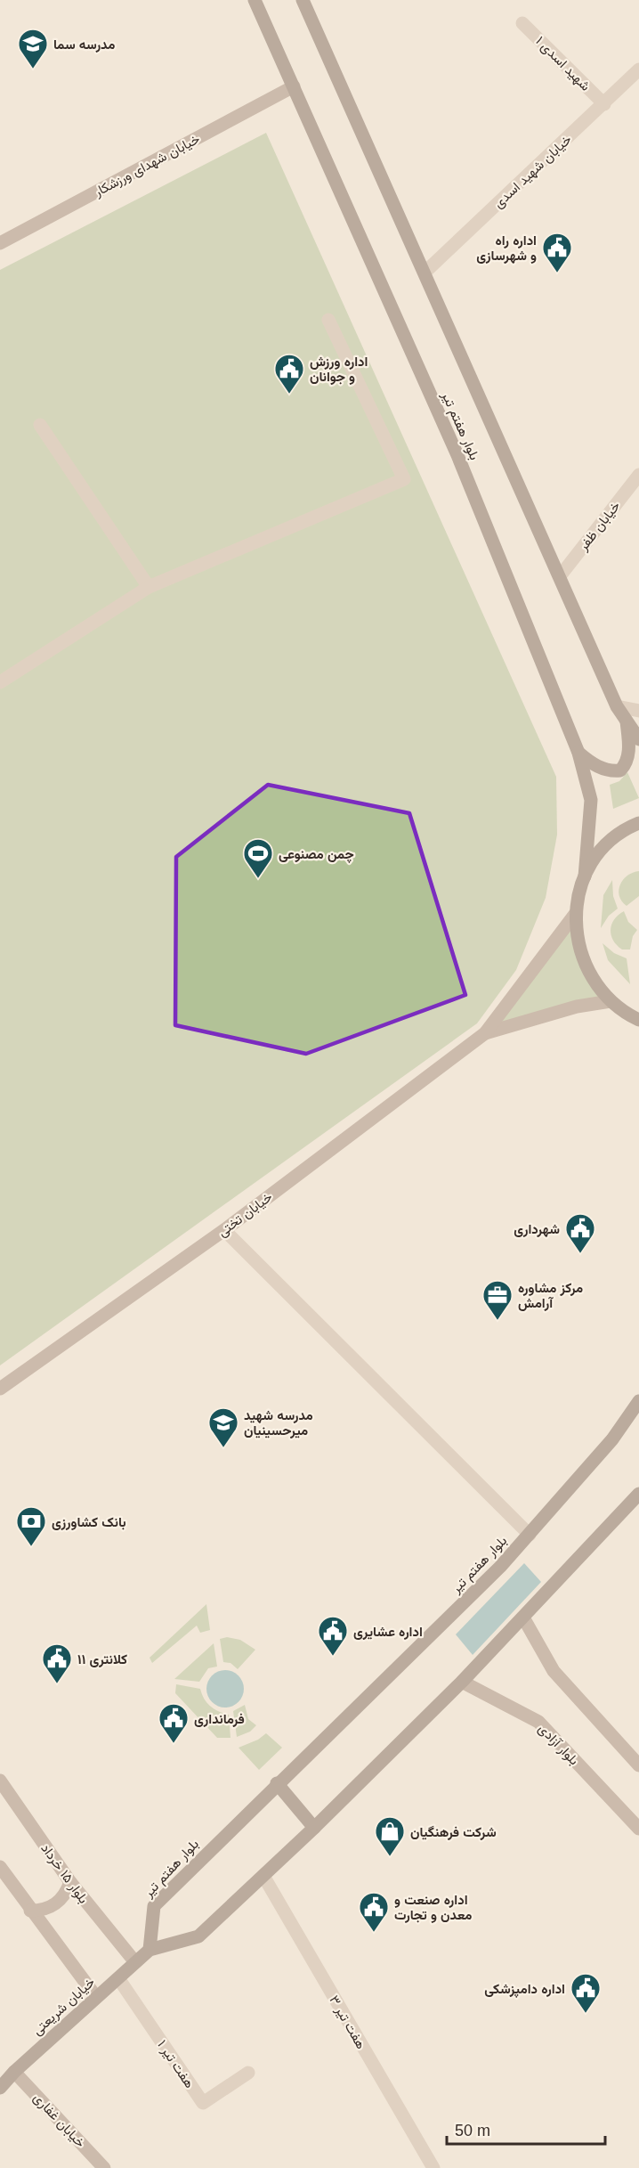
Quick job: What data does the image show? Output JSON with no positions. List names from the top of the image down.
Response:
{
  "streets": {
    "main road": ["بلوار هفتم تیر", "خیابان شریعتی"],
    "street": [
      "شهید اسدی ۱",
      "خیابان شهدای ورزشکار",
      "خیابان شهید اسدی",
      "خیابان ظفر",
      "خیابان تختی",
      "بلوار آزادی",
      "بلوار ۱۵ خرداد",
      "هفت تیر ۳",
      "هفت تیر ۱",
      "خیابان غفاری"
    ]
  },
  "crossings": [
    ["شهید اسدی ۱", "خیابان شهید اسدی"],
    ["خیابان شهدای ورزشکار", "بلوار هفتم تیر"],
    ["بلوار هفتم تیر", "خیابان شریعتی"],
    ["بلوار ۱۵ خرداد", "خیابان شریعتی"],
    ["خیابان شریعتی", "هفت تیر ۱"],
    ["خیابان شریعتی", "خیابان غفاری"]
  ],
  "places": {
    "school or university": ["مدرسه سما", "مدرسه شهید میرحسینیان"],
    "public building": [
      "اداره راه و شهرسازی",
      "اداره ورزش و جوانان",
      "شهرداری",
      "اداره عشایری",
      "کلانتری ۱۱",
      "فرمانداری",
      "اداره صنعت و معدن و تجارت",
      "اداره دامپزشکی"
    ],
    "sports": ["چمن مصنوعی"],
    "office": ["مرکز مشاوره آرامش"],
    "bank": ["بانک کشاورزی"],
    "shop": ["شرکت فرهنگیان"]
  },
  "scale_bar": "50 m"
}
